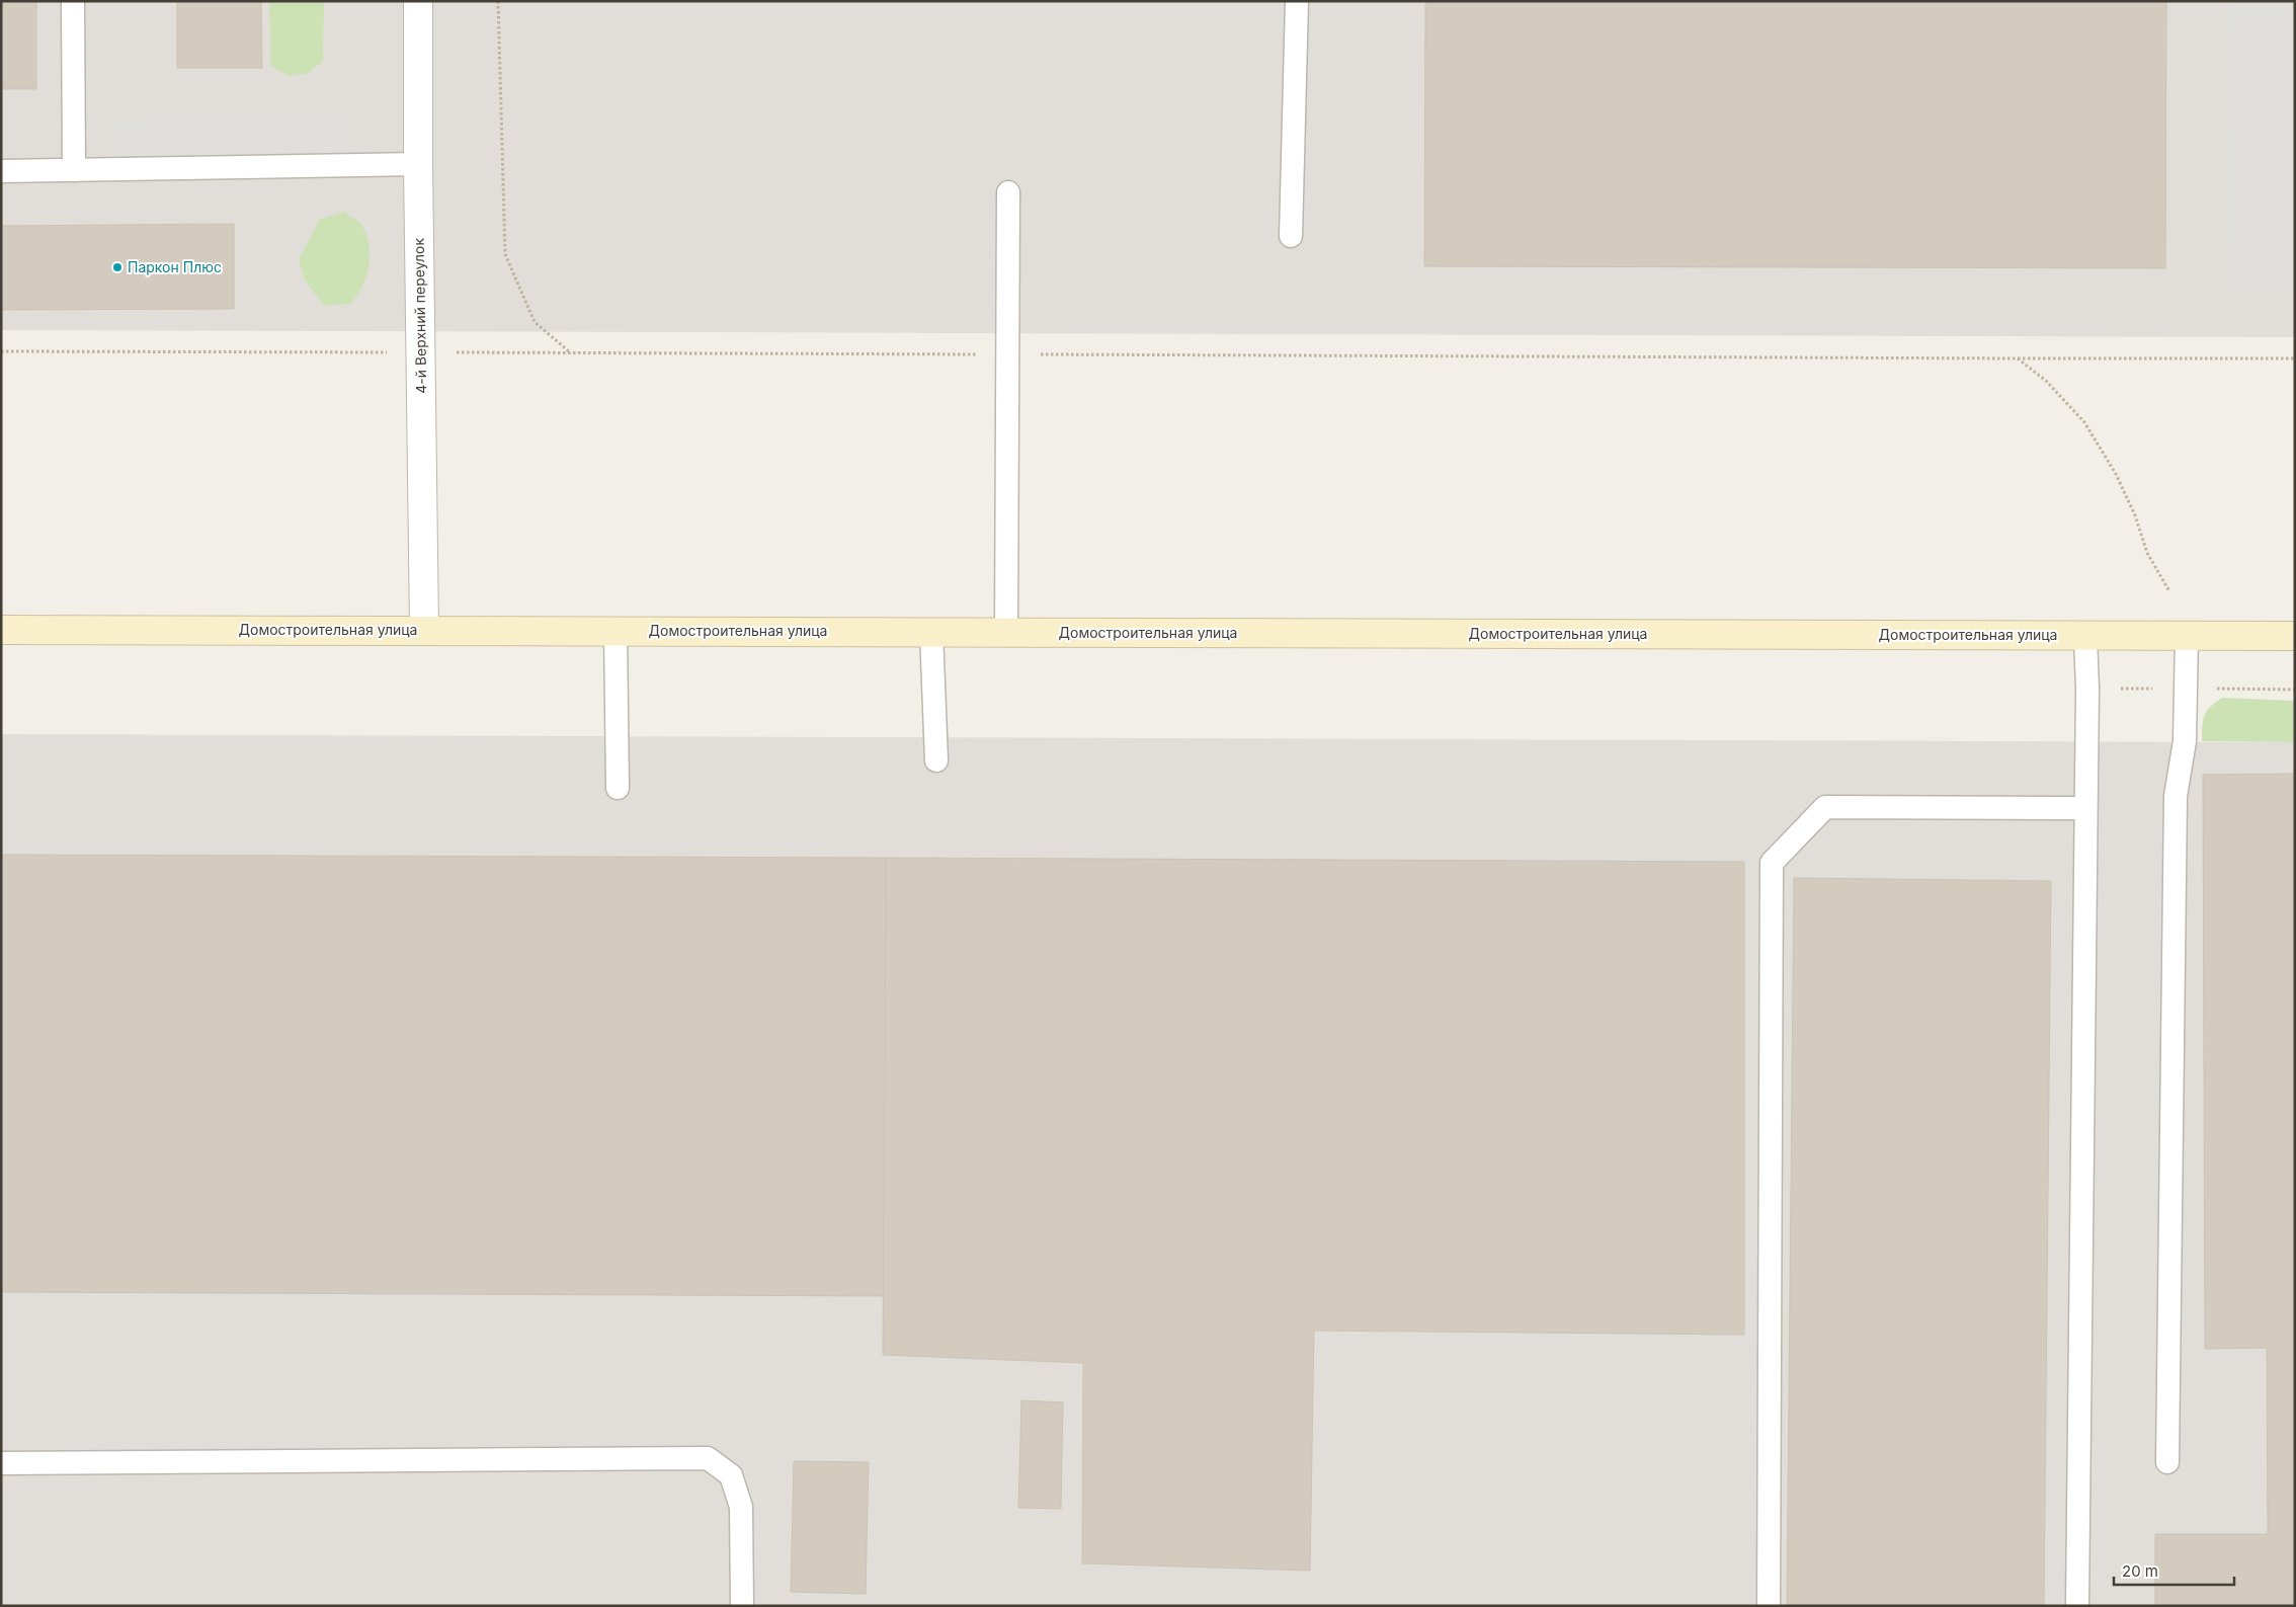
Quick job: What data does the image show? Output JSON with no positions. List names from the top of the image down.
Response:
{
  "streets": {
    "street": ["4-й Верхний переулок", "Домостроительная улица"]
  },
  "crossings": [
    ["4-й Верхний переулок", "Домостроительная улица"]
  ],
  "places": ["Паркон Плюс"],
  "scale_bar": "20 m"
}
